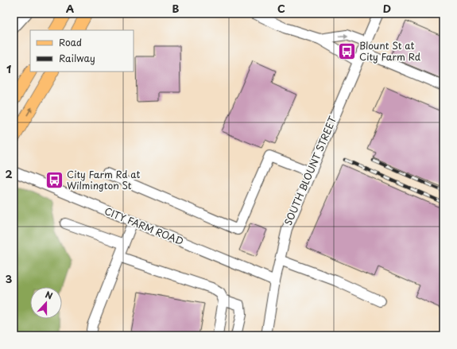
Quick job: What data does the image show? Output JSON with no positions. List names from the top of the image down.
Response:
{
  "streets": {
    "street": ["SOUTH BLOUNT STREET", "CITY FARM ROAD"]
  },
  "crossings": [
    ["SOUTH BLOUNT STREET", "CITY FARM ROAD"]
  ],
  "places": {
    "bus stop": ["Blount St at City Farm Rd", "City Farm Rd at Wilmington St"]
  },
  "legend": ["Road", "Railway"],
  "north": "top",
  "grid": {
    "columns": [
      "A",
      "B",
      "C",
      "D"
    ],
    "rows": ["1", "2", "3"]
  }
}
